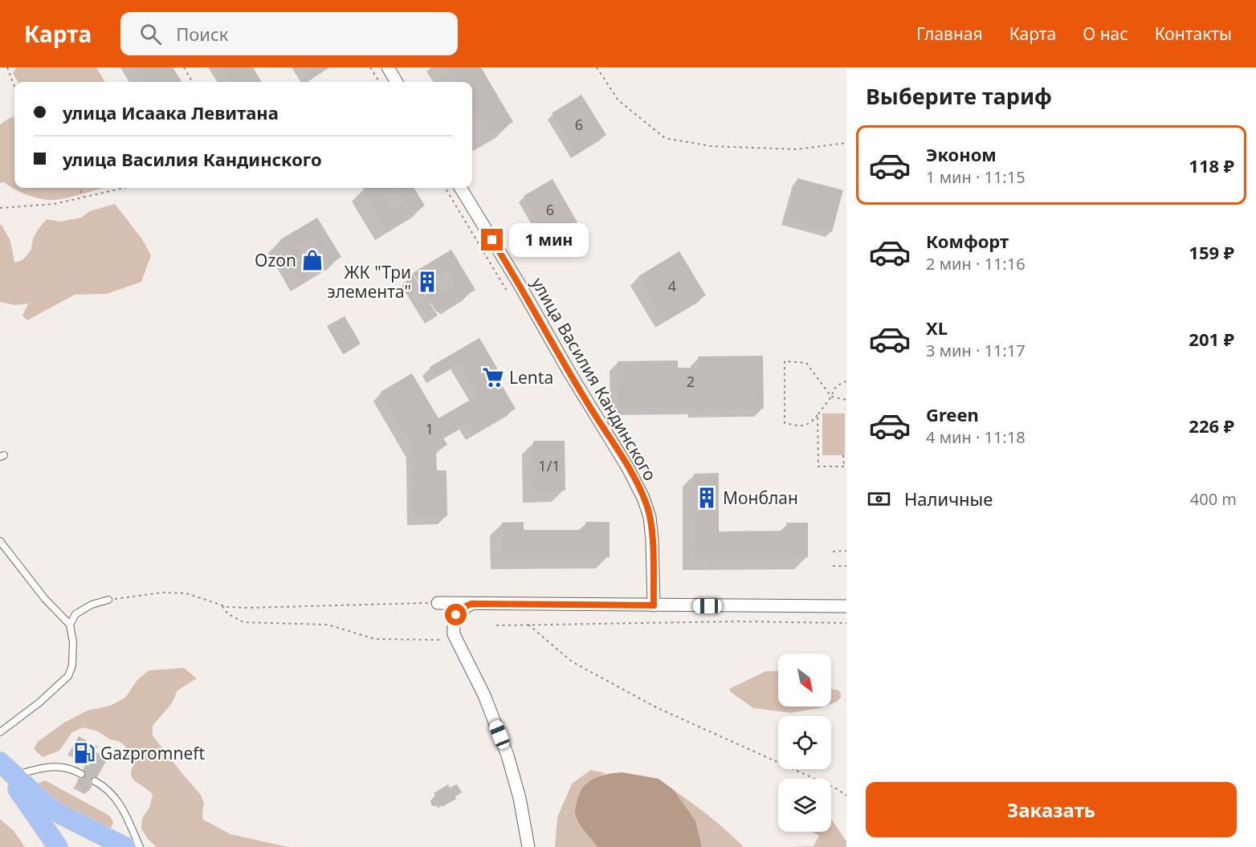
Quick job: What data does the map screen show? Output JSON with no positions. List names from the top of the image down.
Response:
{
  "streets": {
    "street": ["улица Василия Кандинского"]
  },
  "places": {
    "shop": ["Ozon"],
    "building": ["ЖК \"Три элемента\"", "Монблан"],
    "supermarket": ["Lenta"],
    "fuel station": ["Gazpromneft"]
  },
  "house_numbers": [
    "6",
    "6",
    "4",
    "2",
    "1",
    "1/1"
  ],
  "north": "bottom right",
  "page": {
    "header": "Карта",
    "search": "Поиск",
    "nav": [
      "Главная",
      "Карта",
      "О нас",
      "Контакты"
    ],
    "heading": "Выберите тариф",
    "banner": ["улица Исаака Левитана", "улица Василия Кандинского"],
    "list": [
      {
        "name": "Эконом",
        "note": "1 мин · 11:15",
        "value": "118 ₽"
      },
      {
        "name": "Комфорт",
        "note": "2 мин · 11:16",
        "value": "159 ₽"
      },
      {
        "name": "XL",
        "note": "3 мин · 11:17",
        "value": "201 ₽"
      },
      {
        "name": "Green",
        "note": "4 мин · 11:18",
        "value": "226 ₽"
      }
    ],
    "bubble": "1 мин",
    "pay": ["Наличные", "400 m"],
    "buttons": "Заказать"
  }
}
